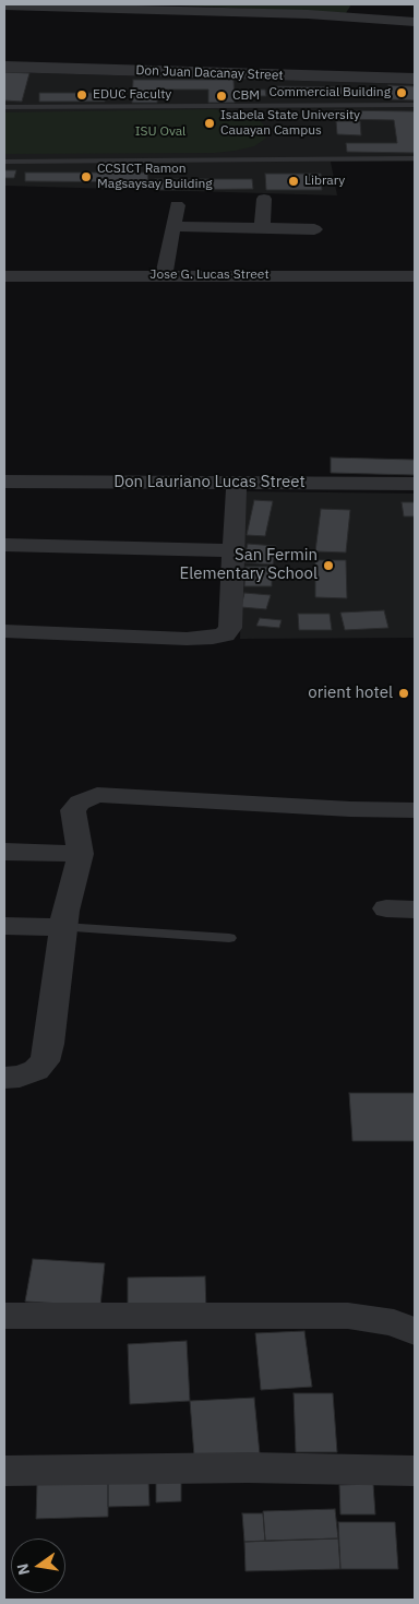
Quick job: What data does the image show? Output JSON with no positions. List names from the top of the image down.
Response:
{
  "streets": {
    "street": ["Don Juan Dacanay Street", "Jose G. Lucas Street", "Don Lauriano Lucas Street"]
  },
  "parks": ["ISU Oval"],
  "places": [
    "Commercial Building",
    "EDUC Faculty",
    "CBM",
    "Isabela State University Cauayan Campus",
    "CCSICT Ramon Magsaysay Building",
    "Library",
    "San Fermin Elementary School",
    "orient hotel"
  ],
  "north": "left"
}
